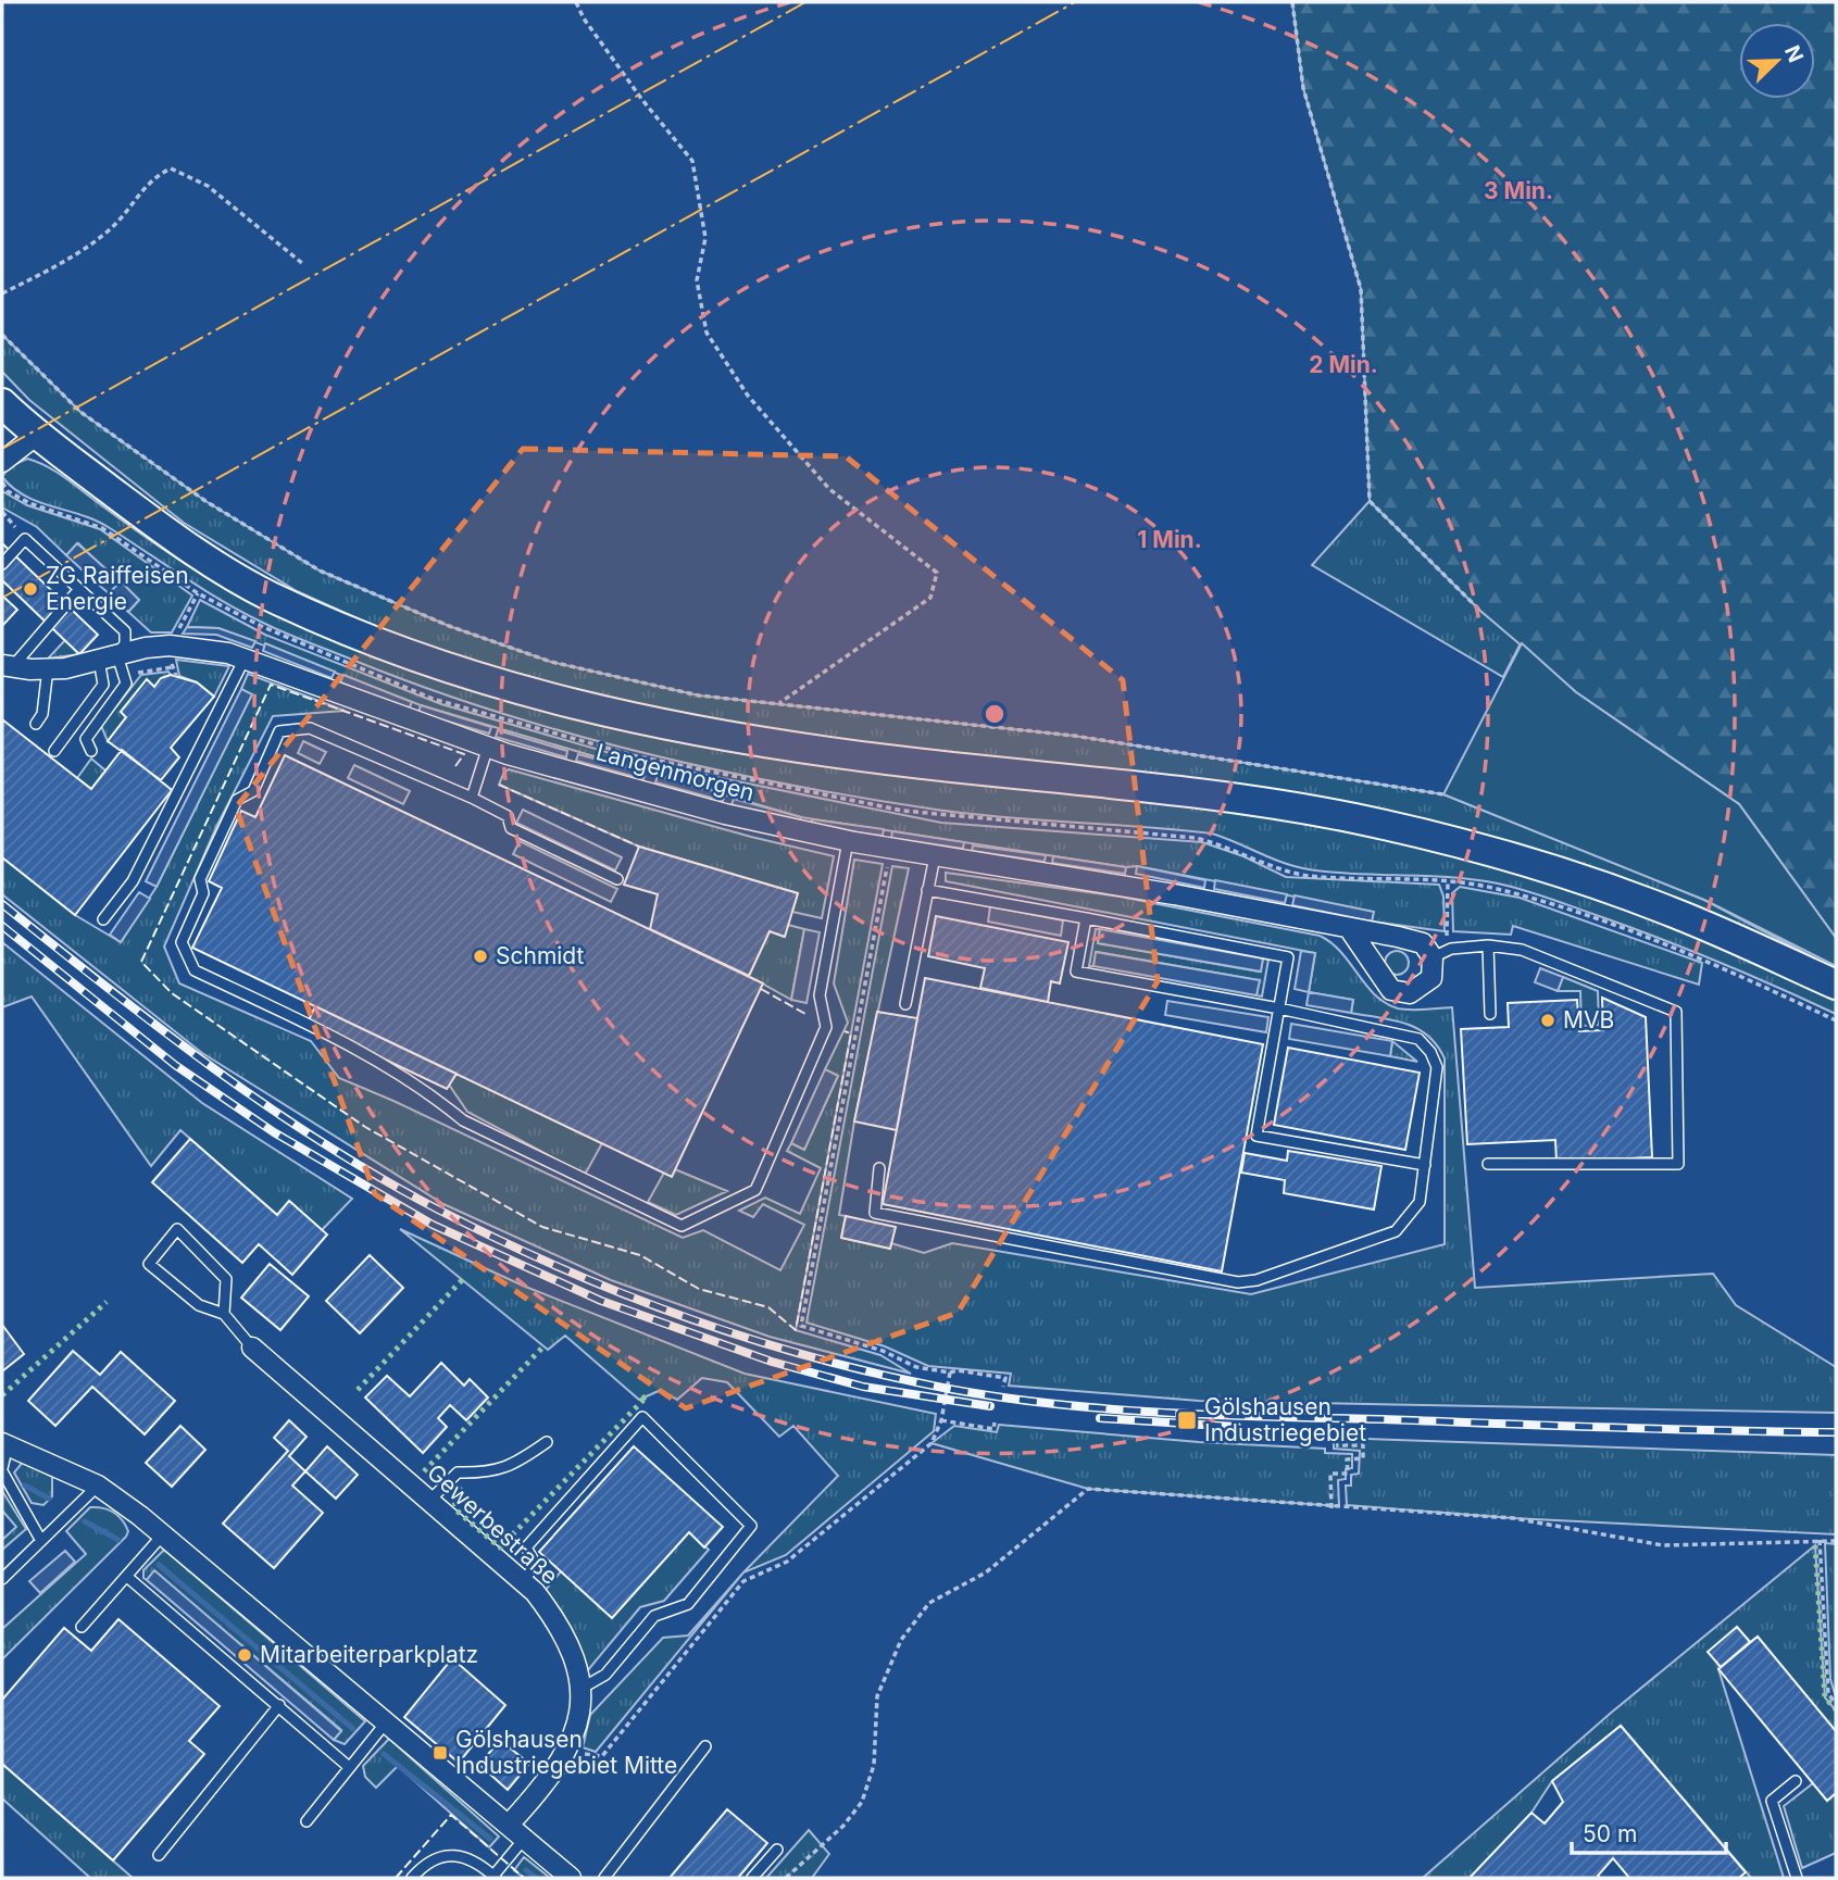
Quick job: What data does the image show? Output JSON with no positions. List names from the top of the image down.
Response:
{
  "streets": {
    "street": ["Langenmorgen", "Gewerbestraße"]
  },
  "places": {
    "other": [
      "ZG Raiffeisen Energie",
      "Schmidt",
      "MVB",
      "Mitarbeiterparkplatz"
    ],
    "transit": ["Gölshausen Industriegebiet", "Gölshausen Industriegebiet Mitte"]
  },
  "scale_bar": "50 m",
  "north": "top right",
  "rings": ["3 Min.", "2 Min.", "1 Min."]
}
